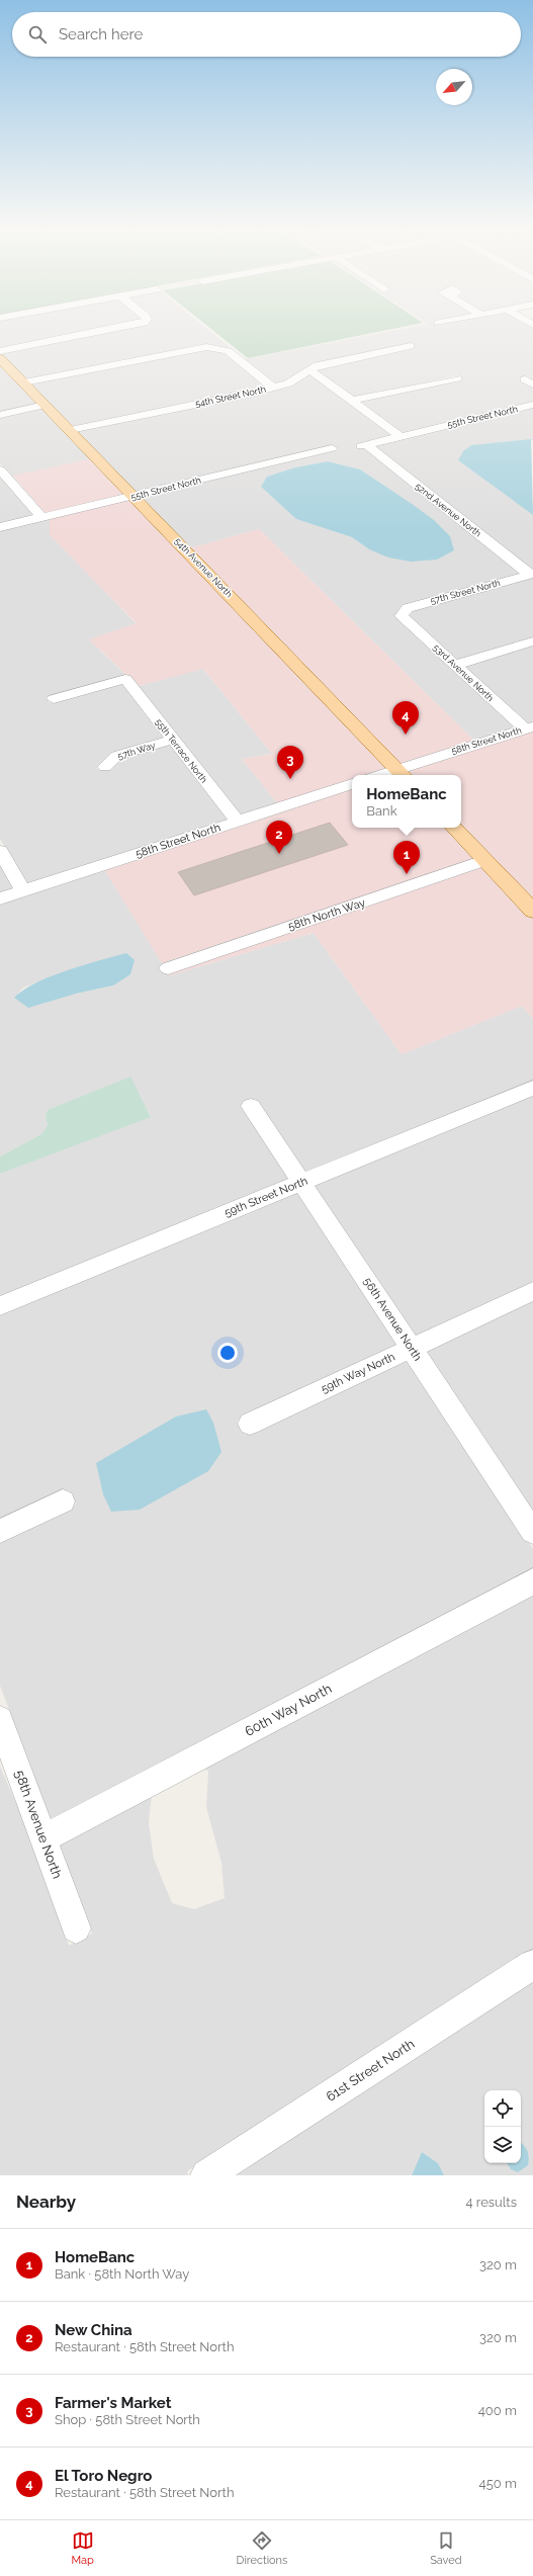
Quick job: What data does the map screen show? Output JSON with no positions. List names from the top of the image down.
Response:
{
  "streets": {
    "main road": ["54th Avenue North"],
    "street": [
      "54th Street North",
      "55th Street North",
      "52nd Avenue North",
      "57th Street North",
      "53rd Avenue North",
      "58th Street North",
      "57th Way",
      "55th Terrace North",
      "58th North Way",
      "59th Street North",
      "56th Avenue North",
      "59th Way North",
      "60th Way North",
      "58th Avenue North",
      "61st Street North"
    ]
  },
  "crossings": [
    ["54th Street North", "54th Avenue North"],
    ["55th Street North", "52nd Avenue North"],
    ["55th Street North", "54th Avenue North"],
    ["52nd Avenue North", "57th Street North"],
    ["54th Avenue North", "58th Street North"],
    ["57th Street North", "53rd Avenue North"],
    ["53rd Avenue North", "58th Street North"],
    ["58th Street North", "55th Terrace North"],
    ["57th Way", "55th Terrace North"],
    ["59th Street North", "56th Avenue North"],
    ["56th Avenue North", "59th Way North"],
    ["60th Way North", "58th Avenue North"]
  ],
  "north": "bottom left",
  "page": {
    "search": "Search here",
    "pins": [
      "4",
      "3",
      "2",
      "1"
    ],
    "popup": ["HomeBanc", "Bank"],
    "heading": ["Nearby", "4 results"],
    "list": [
      {
        "mark": "1",
        "name": "HomeBanc",
        "note": "Bank · 58th North Way",
        "value": "320 m"
      },
      {
        "mark": "2",
        "name": "New China",
        "note": "Restaurant · 58th Street North",
        "value": "320 m"
      },
      {
        "mark": "3",
        "name": "Farmer's Market",
        "note": "Shop · 58th Street North",
        "value": "400 m"
      },
      {
        "mark": "4",
        "name": "El Toro Negro",
        "note": "Restaurant · 58th Street North",
        "value": "450 m"
      }
    ],
    "nav": ["Map", "Directions", "Saved"]
  }
}
